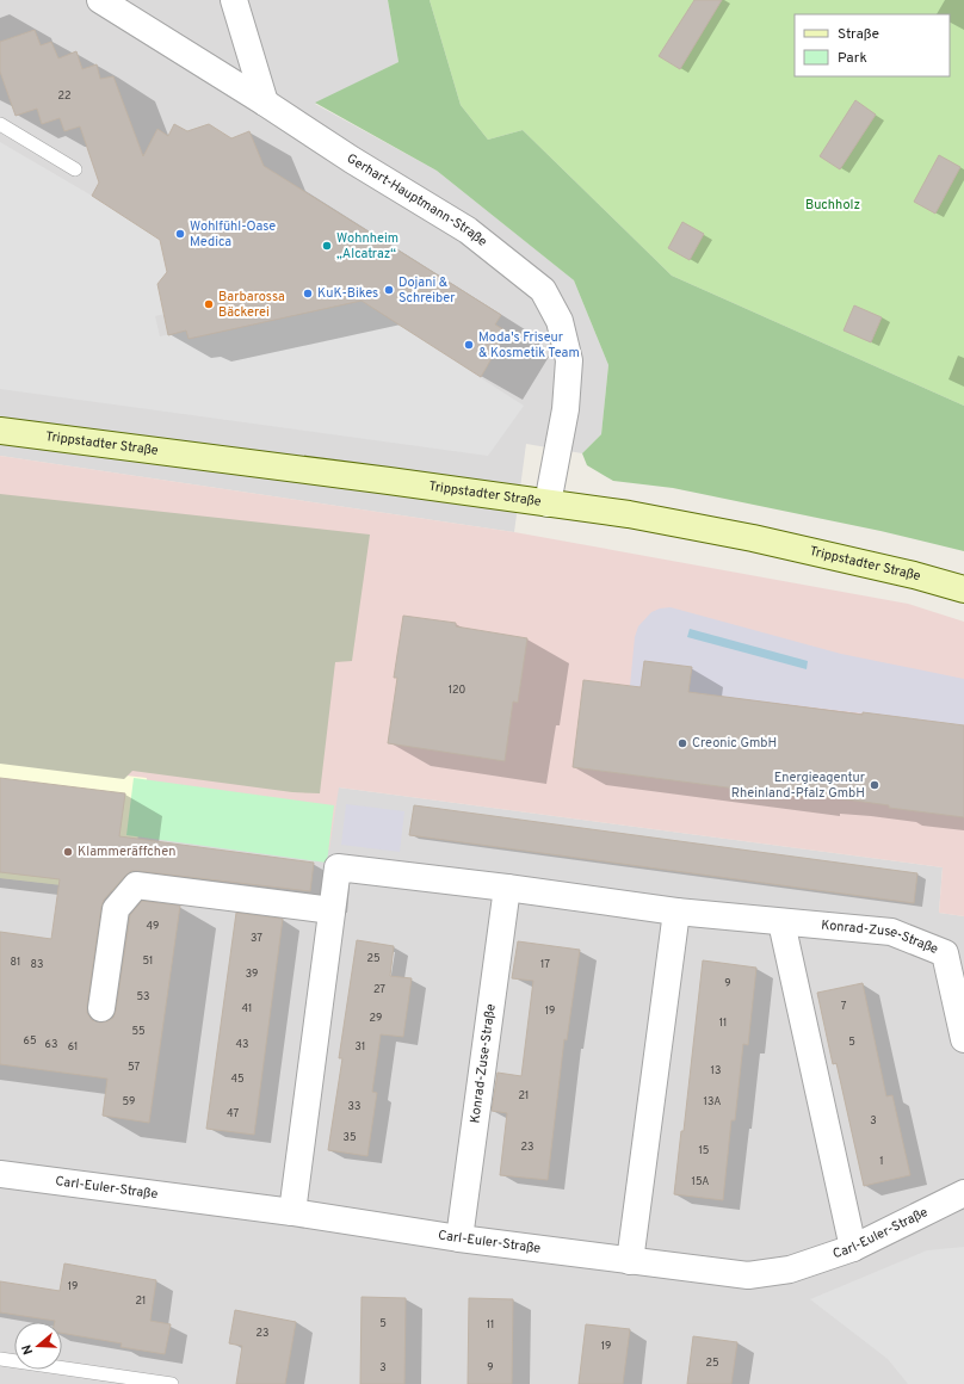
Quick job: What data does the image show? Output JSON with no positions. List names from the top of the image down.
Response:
{
  "streets": {
    "main road": ["Trippstadter Straße"],
    "street": ["Gerhart-Hauptmann-Straße", "Konrad-Zuse-Straße", "Carl-Euler-Straße"]
  },
  "crossings": [
    ["Gerhart-Hauptmann-Straße", "Trippstadter Straße"],
    ["Konrad-Zuse-Straße", "Carl-Euler-Straße"]
  ],
  "parks": ["Buchholz"],
  "places": [
    "Wohlfühl-Oase Medica",
    "Wohnheim „Alcatraz“",
    "Dojani & Schreiber",
    "KuK-Bikes",
    "Barbarossa Bäckerei",
    "Moda's Friseur & Kosmetik Team",
    "Creonic GmbH",
    "Energieagentur Rheinland-Pfalz GmbH",
    "Klammeräffchen"
  ],
  "house_numbers": [
    "22",
    "120",
    "49",
    "37",
    "25",
    "51",
    "81",
    "83",
    "17",
    "39",
    "9",
    "27",
    "53",
    "7",
    "41",
    "19",
    "29",
    "11",
    "55",
    "65",
    "5",
    "63",
    "43",
    "61",
    "31",
    "57",
    "13",
    "45",
    "21",
    "59",
    "13A",
    "33",
    "47",
    "3",
    "35",
    "23",
    "15",
    "1",
    "15A",
    "19",
    "21",
    "5",
    "11",
    "23",
    "19",
    "25",
    "3",
    "9"
  ],
  "legend": ["Straße", "Park"],
  "north": "left"
}
